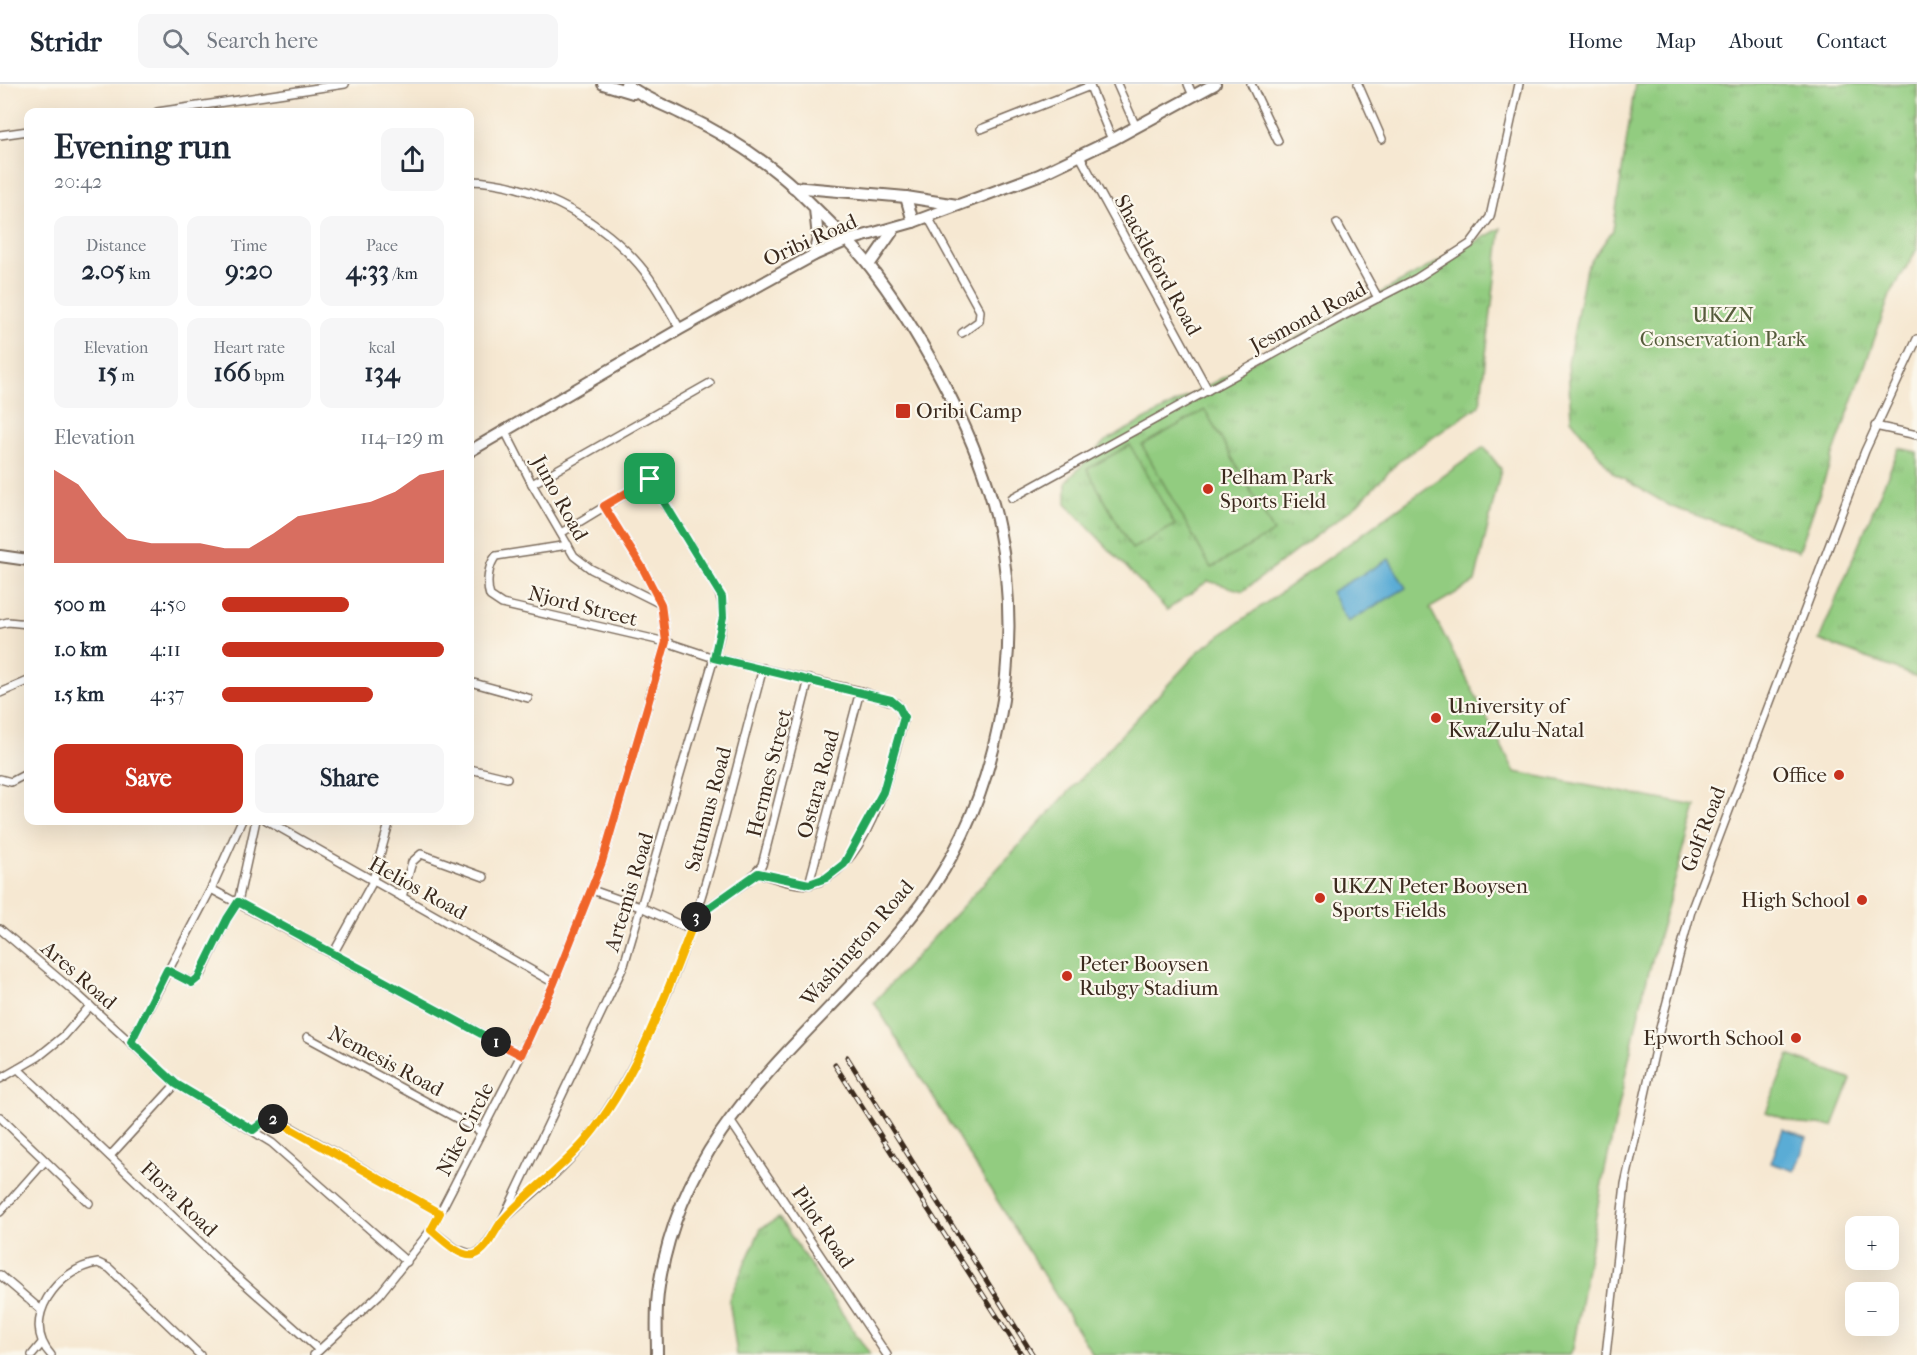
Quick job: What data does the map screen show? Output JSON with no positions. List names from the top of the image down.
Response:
{
  "streets": {
    "main road": ["Oribi Road", "Washington Road"],
    "street": [
      "Shackleford Road",
      "Jesmond Road",
      "Juno Road",
      "Njord Street",
      "Hermes Street",
      "Ostara Road",
      "Satumus Road",
      "Golf Road",
      "Helios Road",
      "Artemis Road",
      "Ares Road",
      "Nemesis Road",
      "Nike Circle",
      "Flora Road",
      "Pilot Road"
    ]
  },
  "crossings": [
    ["Oribi Road", "Shackleford Road"],
    ["Oribi Road", "Juno Road"],
    ["Oribi Road", "Washington Road"],
    ["Shackleford Road", "Jesmond Road"],
    ["Juno Road", "Njord Street"],
    ["Njord Street", "Hermes Street"],
    ["Njord Street", "Ostara Road"],
    ["Njord Street", "Satumus Road"],
    ["Njord Street", "Artemis Road"],
    ["Njord Street", "Nike Circle"],
    ["Satumus Road", "Artemis Road"],
    ["Helios Road", "Nike Circle"],
    ["Artemis Road", "Nike Circle"],
    ["Washington Road", "Pilot Road"],
    ["Ares Road", "Nike Circle"],
    ["Nemesis Road", "Nike Circle"],
    ["Nike Circle", "Flora Road"]
  ],
  "parks": ["UKZN Conservation Park"],
  "places": {
    "transit": ["Oribi Camp"],
    "other": [
      "Pelham Park Sports Field",
      "University of KwaZulu-Natal",
      "Office",
      "UKZN Peter Booysen Sports Fields",
      "High School",
      "Peter Booysen Rubgy Stadium",
      "Epworth School"
    ]
  },
  "page": {
    "header": "Stridr",
    "search": "Search here",
    "nav": [
      "Home",
      "Map",
      "About",
      "Contact"
    ],
    "heading": ["Evening run", "20:42"],
    "stats": [
      ["Distance", "2.05 km"],
      ["Time", "9:20"],
      ["Pace", "4:33 /km"],
      ["Elevation", "15 m"],
      ["Heart rate", "166 bpm"],
      ["kcal", "134"]
    ],
    "chart": ["Elevation", "114–129 m"],
    "list": [
      {
        "name": "500 m",
        "note": "4:50"
      },
      {
        "name": "1.0 km",
        "note": "4:11"
      },
      {
        "name": "1.5 km",
        "note": "4:37"
      }
    ],
    "buttons": ["Save", "Share"],
    "pins": ["3", "1", "2"],
    "map_buttons": ["+", "−"]
  }
}
